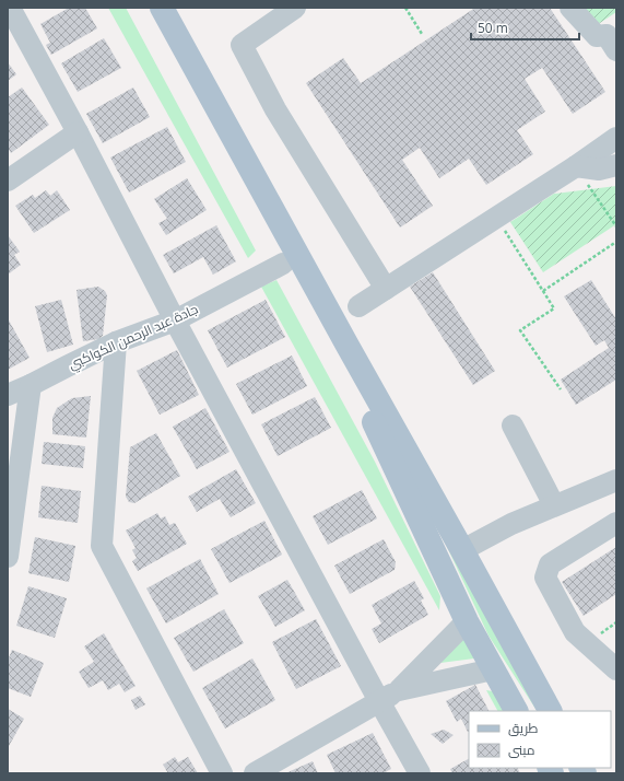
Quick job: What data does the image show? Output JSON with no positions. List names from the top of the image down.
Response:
{
  "streets": {
    "street": ["جادة عبد الرحمن الكواكبي"]
  },
  "legend": ["طريق", "مبنى"],
  "scale_bar": "50 m"
}
